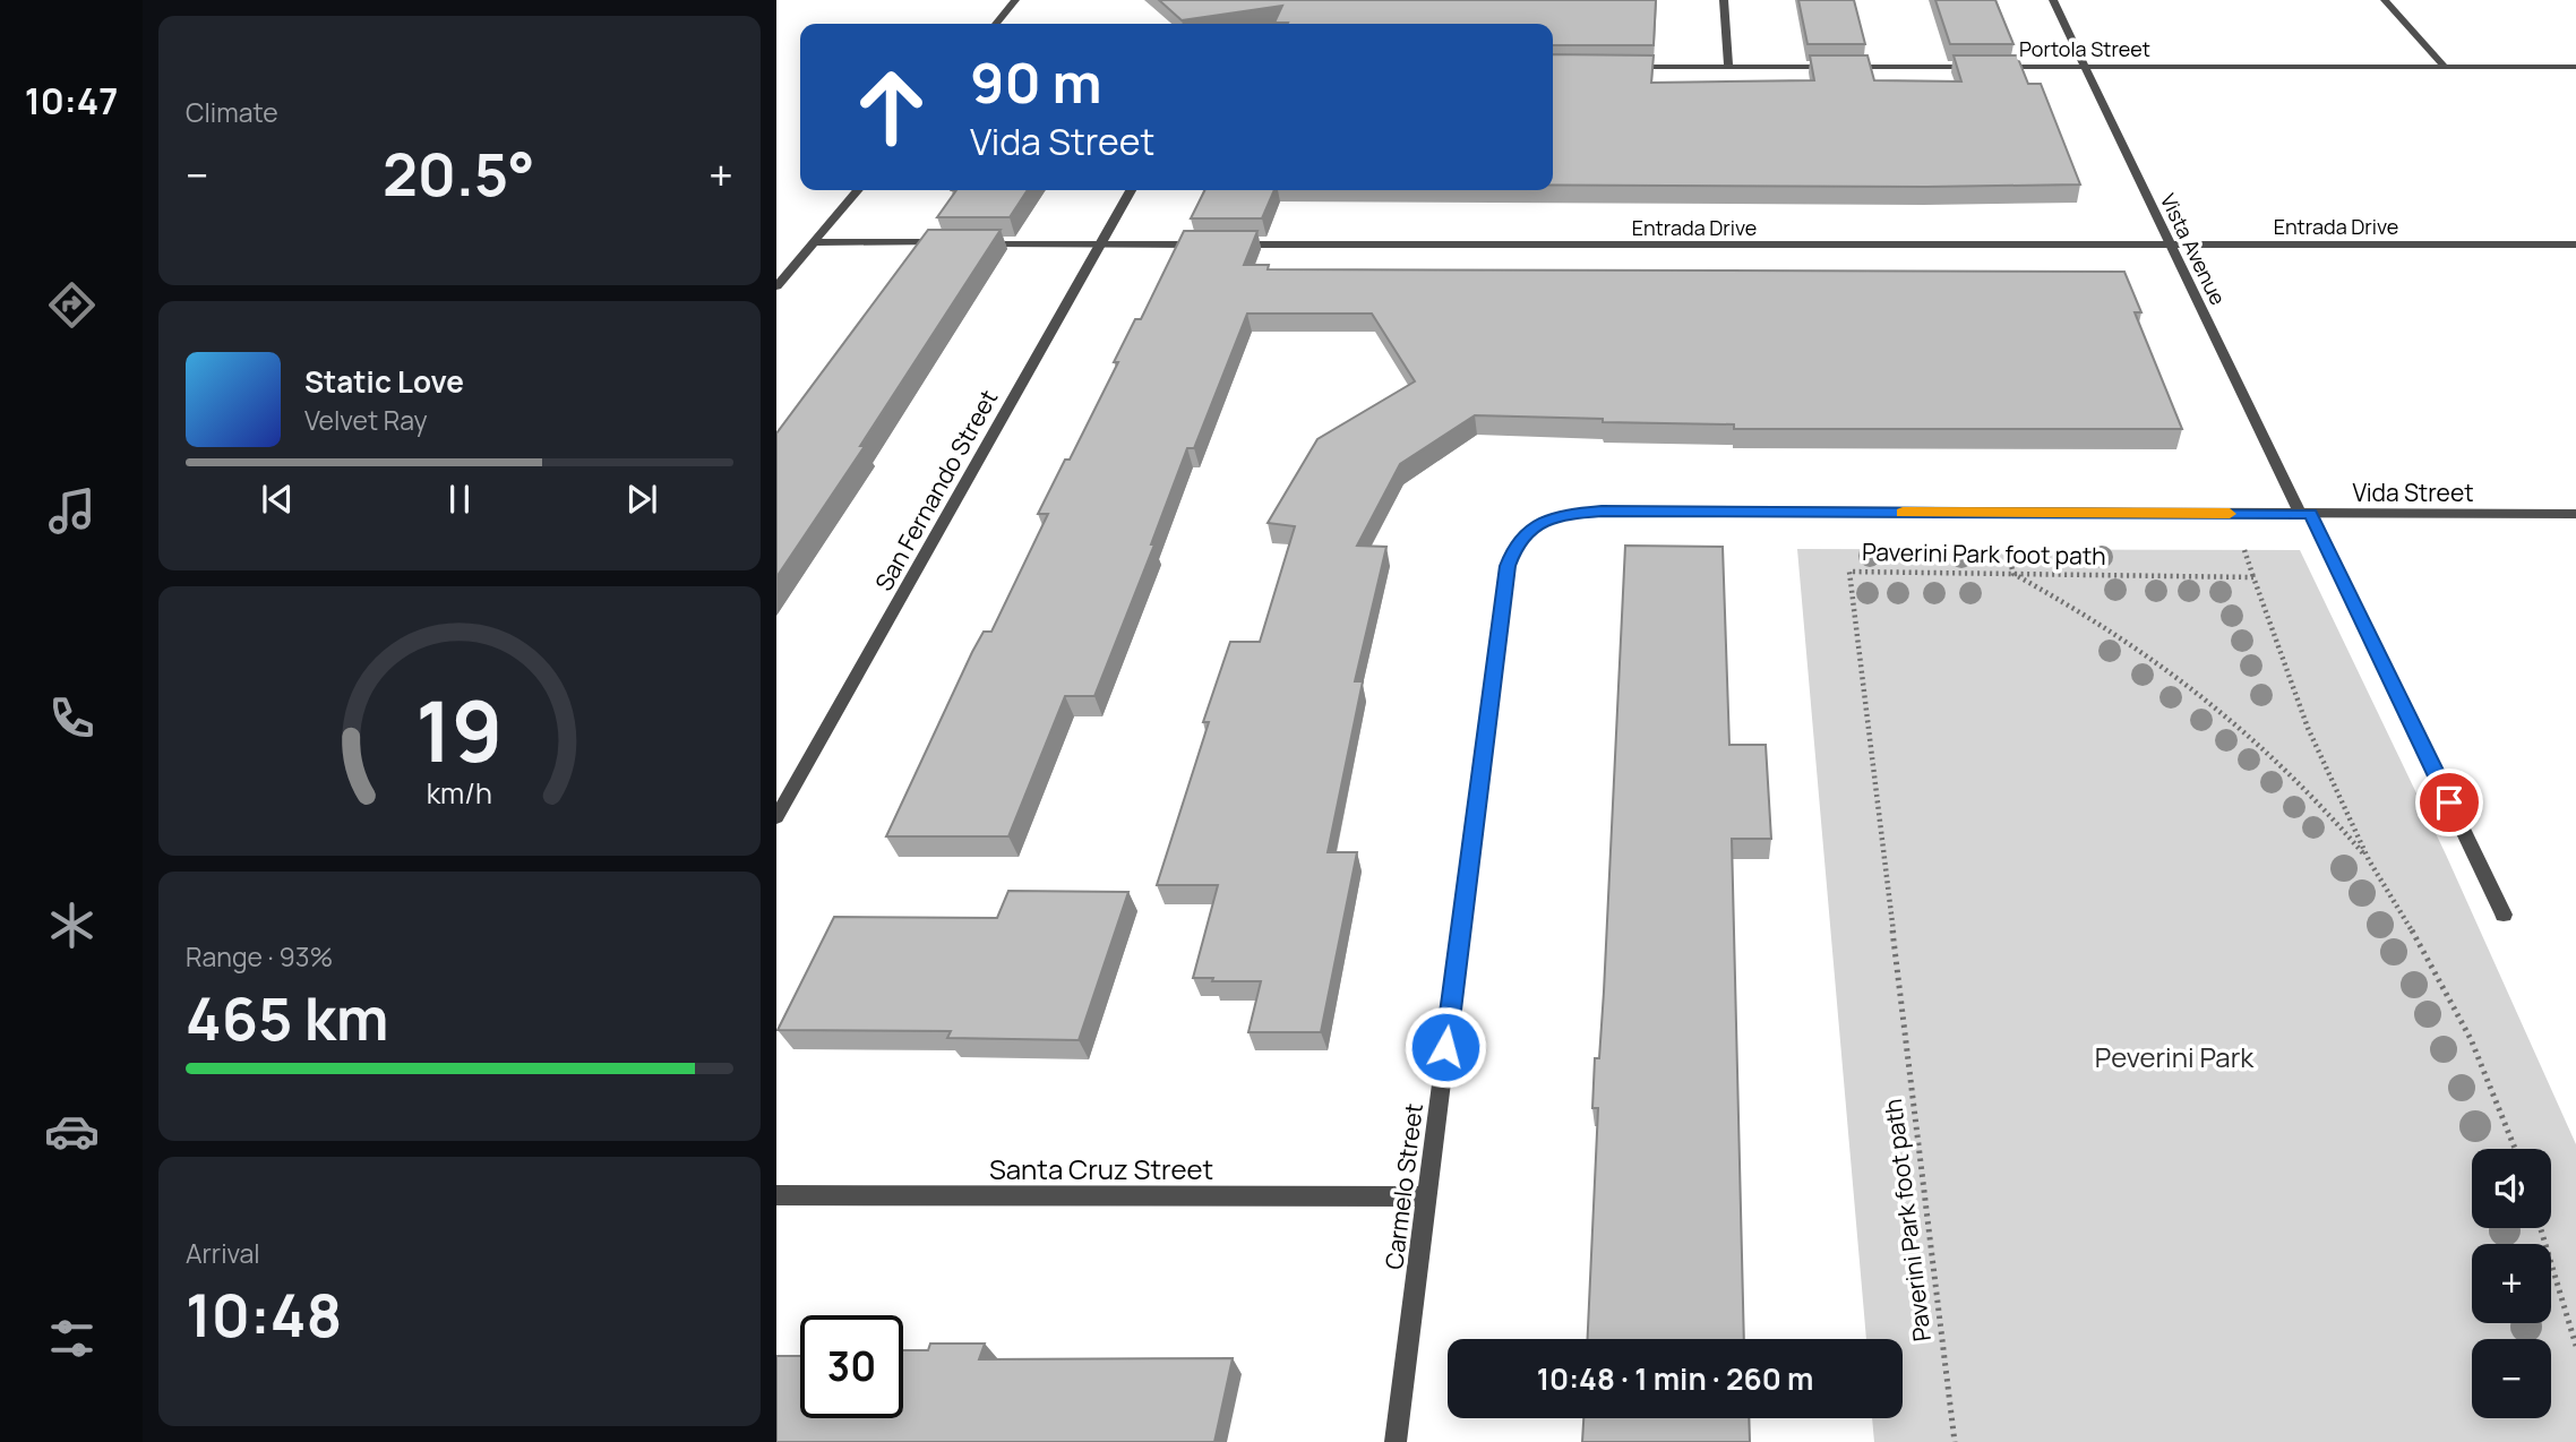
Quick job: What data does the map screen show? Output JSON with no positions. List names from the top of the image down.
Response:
{
  "streets": {
    "street": [
      "Portola Street",
      "Entrada Drive",
      "Vista Avenue",
      "San Fernando Street",
      "Vida Street",
      "Santa Cruz Street",
      "Carmelo Street"
    ],
    "path": ["Paverini Park foot path"]
  },
  "crossings": [
    ["Portola Street", "Vista Avenue"],
    ["Entrada Drive", "Vista Avenue"],
    ["Vista Avenue", "Vida Street"],
    ["Vida Street", "Carmelo Street"],
    ["Santa Cruz Street", "Carmelo Street"]
  ],
  "parks": ["Peverini Park"],
  "page": {
    "tabs": "10:47",
    "tile": [
      "Climate",
      ["Range · 93%", "465 km"],
      ["Arrival", "10:48"]
    ],
    "turn": ["90 m", "Vida Street"],
    "heat": ["−", "20.5°", "+"],
    "song": ["Static Love", "Velvet Ray"],
    "map_buttons": ["+", "−"],
    "limit": "30",
    "trip": "10:48 · 1 min · 260 m",
    "gauge": ["19", "km/h"]
  }
}
